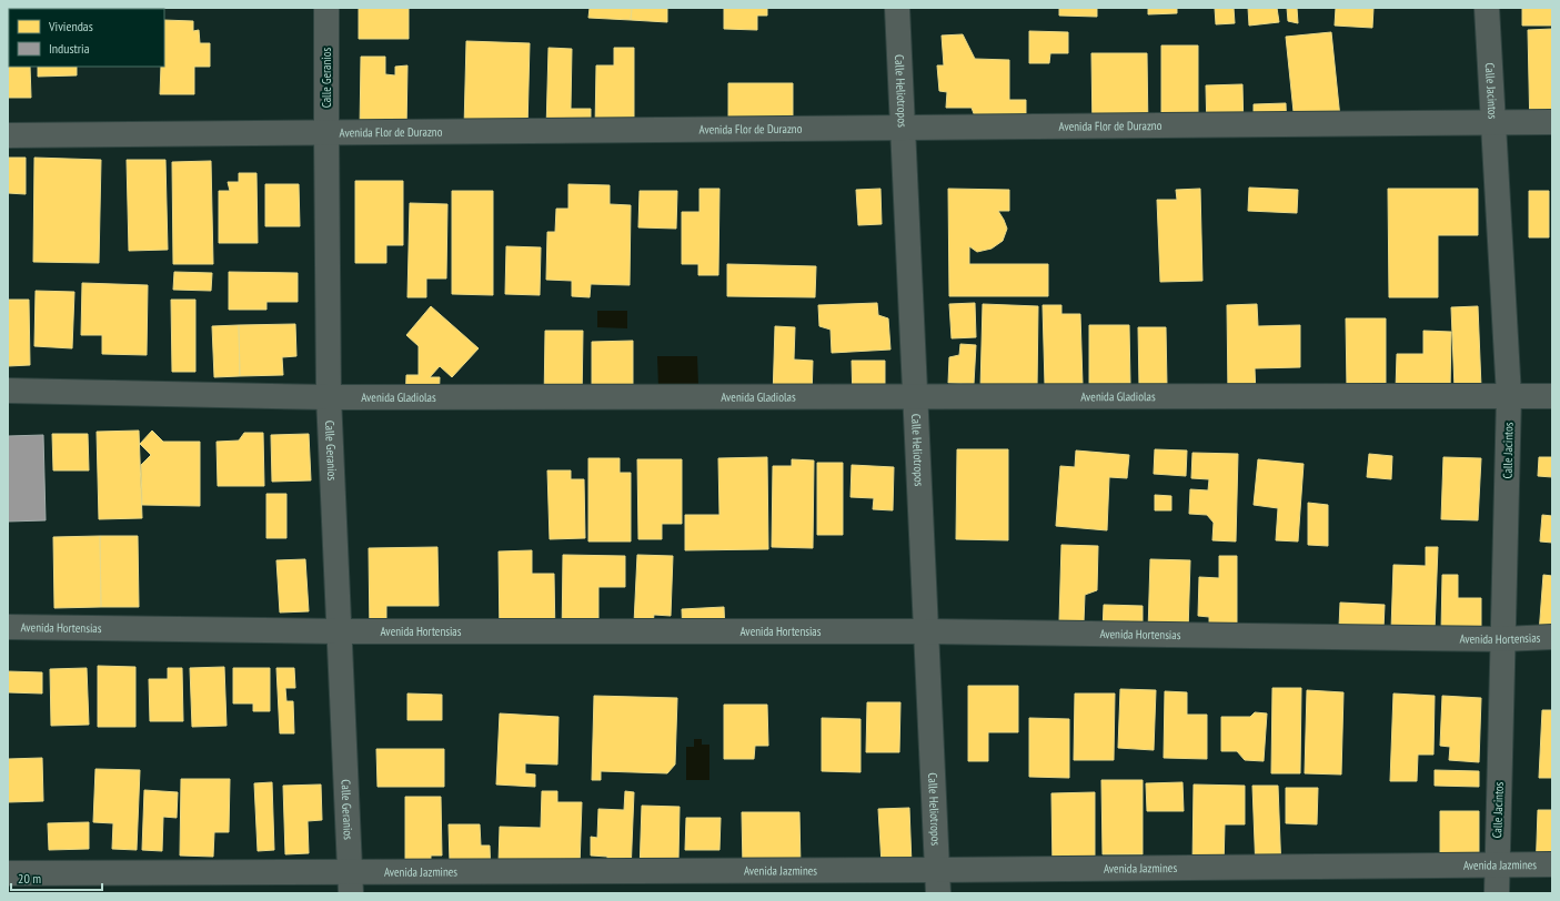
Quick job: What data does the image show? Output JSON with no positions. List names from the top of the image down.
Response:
{
  "streets": {
    "street": [
      "Calle Geranios",
      "Calle Heliotropos",
      "Calle Jacintos",
      "Avenida Flor de Durazno",
      "Avenida Gladiolas",
      "Avenida Hortensias",
      "Avenida Jazmines"
    ]
  },
  "crossings": [
    ["Calle Geranios", "Avenida Flor de Durazno"],
    ["Calle Geranios", "Avenida Gladiolas"],
    ["Calle Geranios", "Avenida Hortensias"],
    ["Calle Geranios", "Avenida Jazmines"],
    ["Calle Heliotropos", "Avenida Flor de Durazno"],
    ["Calle Heliotropos", "Avenida Gladiolas"],
    ["Calle Heliotropos", "Avenida Hortensias"],
    ["Calle Heliotropos", "Avenida Jazmines"],
    ["Calle Jacintos", "Avenida Flor de Durazno"],
    ["Calle Jacintos", "Avenida Gladiolas"],
    ["Calle Jacintos", "Avenida Hortensias"],
    ["Calle Jacintos", "Avenida Jazmines"]
  ],
  "legend": ["Viviendas", "Industria"],
  "scale_bar": "20 m"
}
